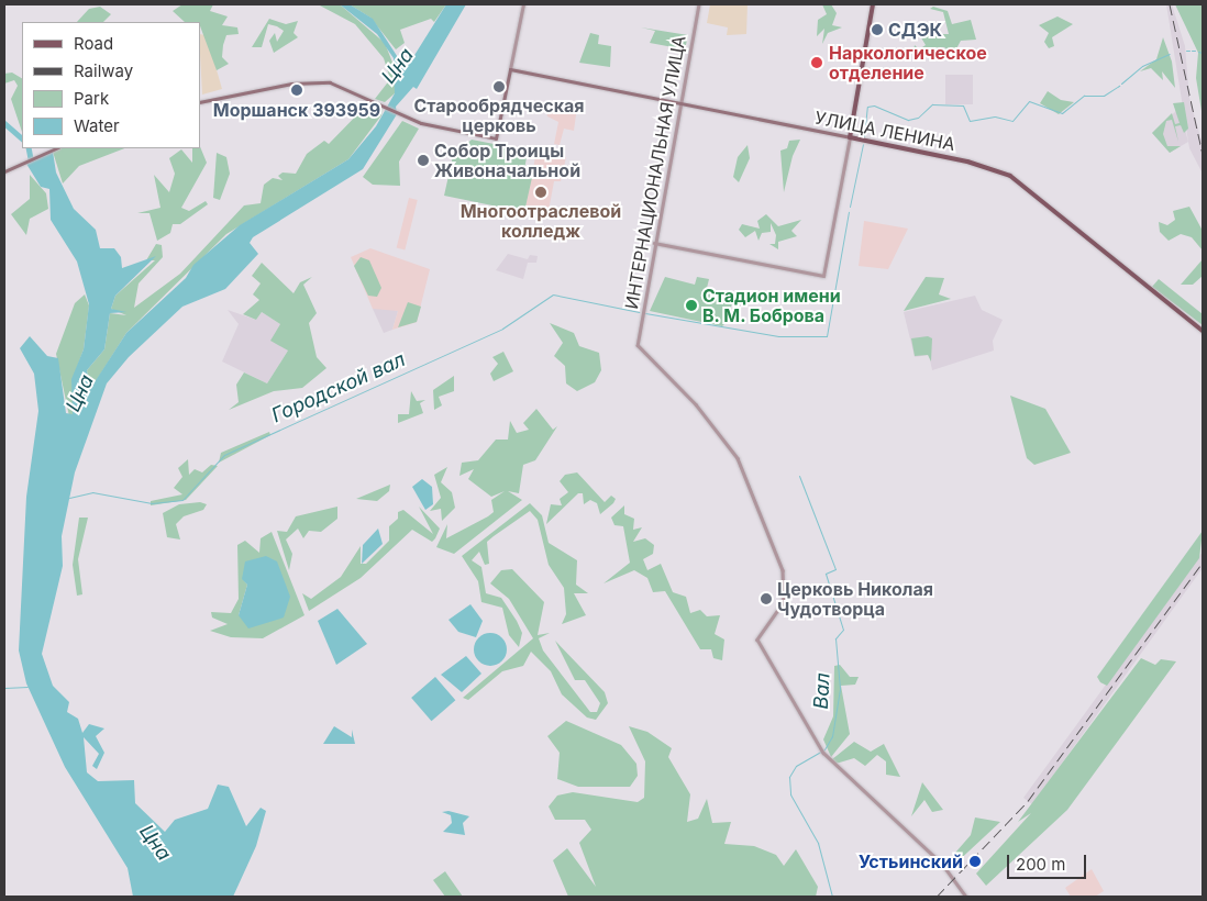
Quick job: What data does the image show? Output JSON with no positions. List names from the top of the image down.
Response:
{
  "streets": {
    "main road": ["УЛИЦА ЛЕНИНА"],
    "street": ["ИНТЕРНАЦИОНАЛЬНАЯ УЛИЦА"]
  },
  "crossings": [
    ["УЛИЦА ЛЕНИНА", "ИНТЕРНАЦИОНАЛЬНАЯ УЛИЦА"]
  ],
  "water": ["Цна", "Городской вал", "Вал"],
  "places": [
    "СДЭК",
    "Наркологическое отделение",
    "Старообрядческая церковь",
    "Моршанск 393959",
    "Собор Троицы Живоначальной",
    "Многоотраслевой колледж",
    "Стадион имени В. М. Боброва",
    "Церковь Николая Чудотворца",
    "Устьинский"
  ],
  "legend": [
    "Road",
    "Railway",
    "Park",
    "Water"
  ],
  "scale_bar": "200 m"
}
